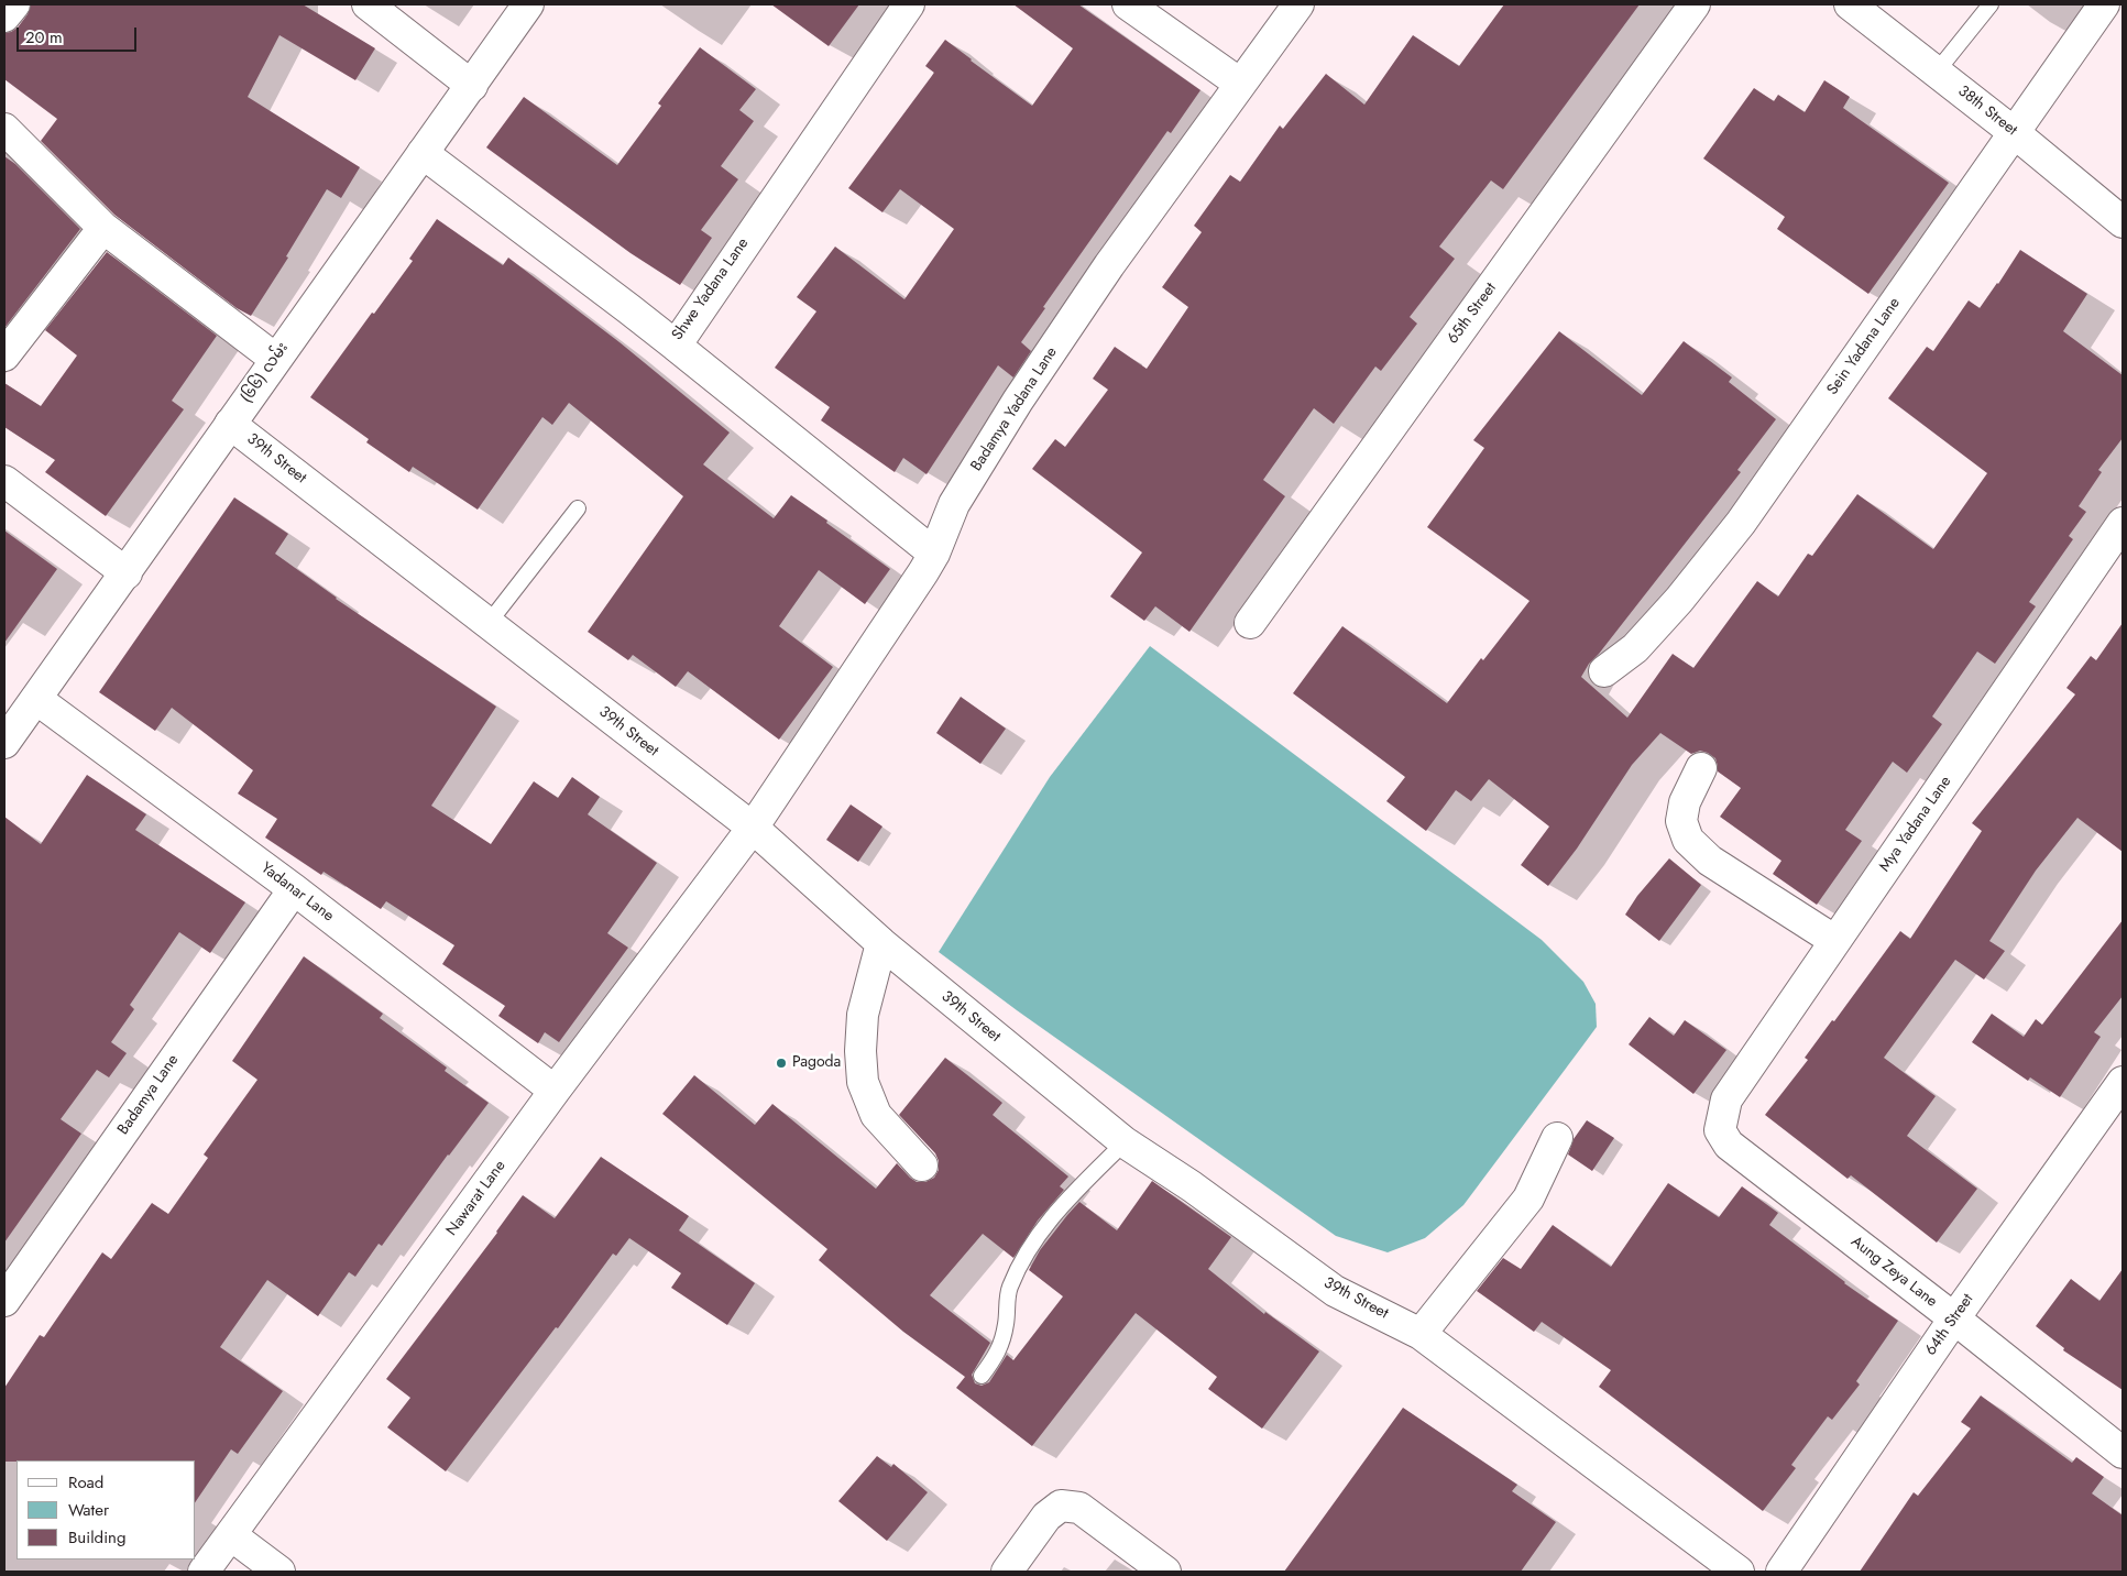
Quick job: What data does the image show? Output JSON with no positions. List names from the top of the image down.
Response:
{
  "streets": {
    "street": [
      "38th Street",
      "Shwe Yadana Lane",
      "65th Street",
      "Sein Yadana Lane",
      "(၆၆) လမ်း",
      "Badamya Yadana Lane",
      "39th Street",
      "Mya Yadana Lane",
      "Yadanar Lane",
      "Badamya Lane",
      "Nawarat Lane",
      "Aung Zeya Lane",
      "64th Street"
    ]
  },
  "crossings": [
    ["38th Street", "Sein Yadana Lane"],
    ["Shwe Yadana Lane", "(၆၆) လမ်း"],
    ["(၆၆) လမ်း", "39th Street"],
    ["(၆၆) လမ်း", "Yadanar Lane"],
    ["Badamya Yadana Lane", "39th Street"],
    ["Badamya Yadana Lane", "Nawarat Lane"],
    ["39th Street", "Nawarat Lane"],
    ["Mya Yadana Lane", "Aung Zeya Lane"],
    ["Yadanar Lane", "Badamya Lane"],
    ["Yadanar Lane", "Nawarat Lane"],
    ["Aung Zeya Lane", "64th Street"]
  ],
  "places": ["Pagoda"],
  "legend": ["Road", "Water", "Building"],
  "scale_bar": "20 m"
}
